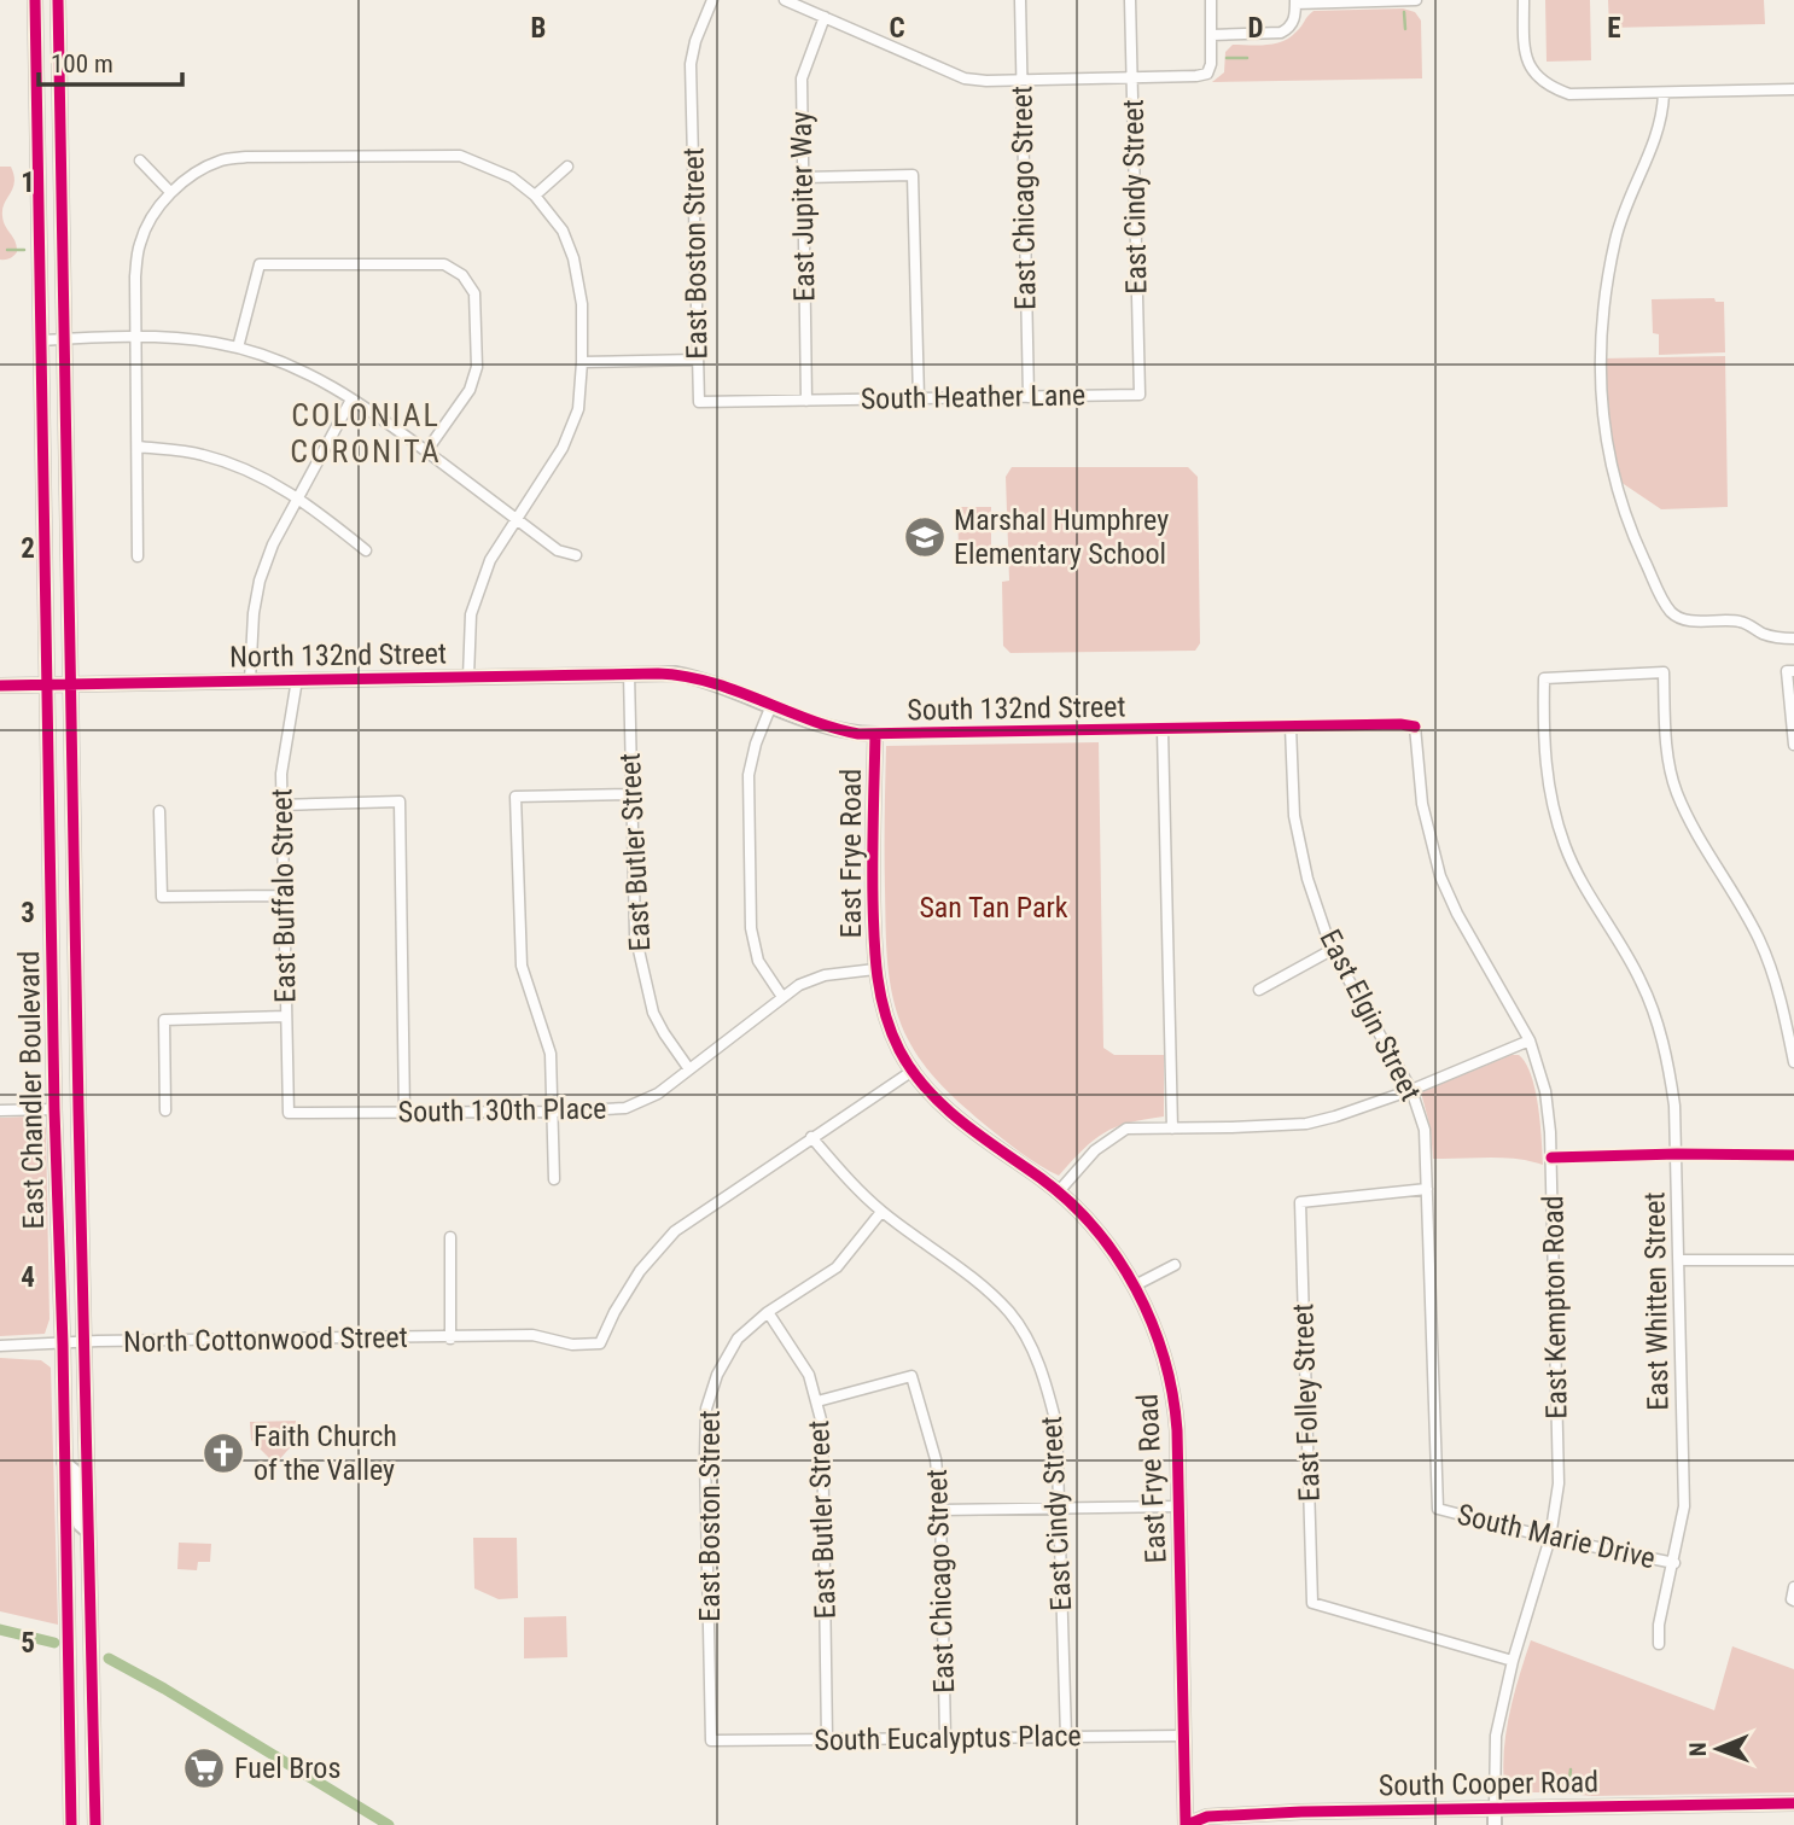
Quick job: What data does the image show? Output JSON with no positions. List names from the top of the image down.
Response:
{
  "streets": {
    "main road": [
      "North 132nd Street",
      "South 132nd Street",
      "East Frye Road",
      "East Chandler Boulevard",
      "South Cooper Road"
    ],
    "street": [
      "East Cindy Street",
      "East Chicago Street",
      "East Jupiter Way",
      "East Boston Street",
      "South Heather Lane",
      "East Butler Street",
      "East Buffalo Street",
      "East Elgin Street",
      "South 130th Place",
      "East Whitten Street",
      "East Kempton Road",
      "North Cottonwood Street",
      "East Folley Street",
      "South Marie Drive",
      "South Eucalyptus Place"
    ]
  },
  "crossings": [
    ["East Cindy Street", "East Boston Street"],
    ["East Cindy Street", "South Heather Lane"],
    ["East Cindy Street", "North Cottonwood Street"],
    ["East Cindy Street", "South Eucalyptus Place"],
    ["East Chicago Street", "South Heather Lane"],
    ["East Chicago Street", "East Butler Street"],
    ["East Chicago Street", "South Eucalyptus Place"],
    ["East Jupiter Way", "East Boston Street"],
    ["East Jupiter Way", "South Heather Lane"],
    ["East Boston Street", "South Heather Lane"],
    ["East Boston Street", "East Butler Street"],
    ["East Boston Street", "South Eucalyptus Place"],
    ["North 132nd Street", "South 132nd Street"],
    ["North 132nd Street", "East Butler Street"],
    ["North 132nd Street", "East Buffalo Street"],
    ["North 132nd Street", "East Chandler Boulevard"],
    ["South 132nd Street", "East Butler Street"],
    ["South 132nd Street", "East Frye Road"],
    ["South 132nd Street", "East Elgin Street"],
    ["South 132nd Street", "East Kempton Road"],
    ["East Butler Street", "South 130th Place"],
    ["East Butler Street", "South Eucalyptus Place"],
    ["East Frye Road", "South 130th Place"],
    ["East Frye Road", "South Eucalyptus Place"],
    ["East Frye Road", "South Cooper Road"],
    ["East Buffalo Street", "South 130th Place"],
    ["East Elgin Street", "East Folley Street"],
    ["East Elgin Street", "South Marie Drive"],
    ["East Chandler Boulevard", "North Cottonwood Street"],
    ["East Whitten Street", "South Marie Drive"],
    ["East Kempton Road", "East Folley Street"],
    ["East Kempton Road", "South Marie Drive"],
    ["East Kempton Road", "South Cooper Road"]
  ],
  "districts": ["COLONIAL CORONITA"],
  "parks": ["San Tan Park"],
  "places": {
    "school or university": ["Marshal Humphrey Elementary School"],
    "church": ["Faith Church of the Valley"],
    "supermarket": ["Fuel Bros"]
  },
  "scale_bar": "100 m",
  "north": "left",
  "grid": {
    "columns": [
      "B",
      "C",
      "D",
      "E"
    ],
    "rows": [
      "1",
      "2",
      "3",
      "4",
      "5"
    ]
  }
}
